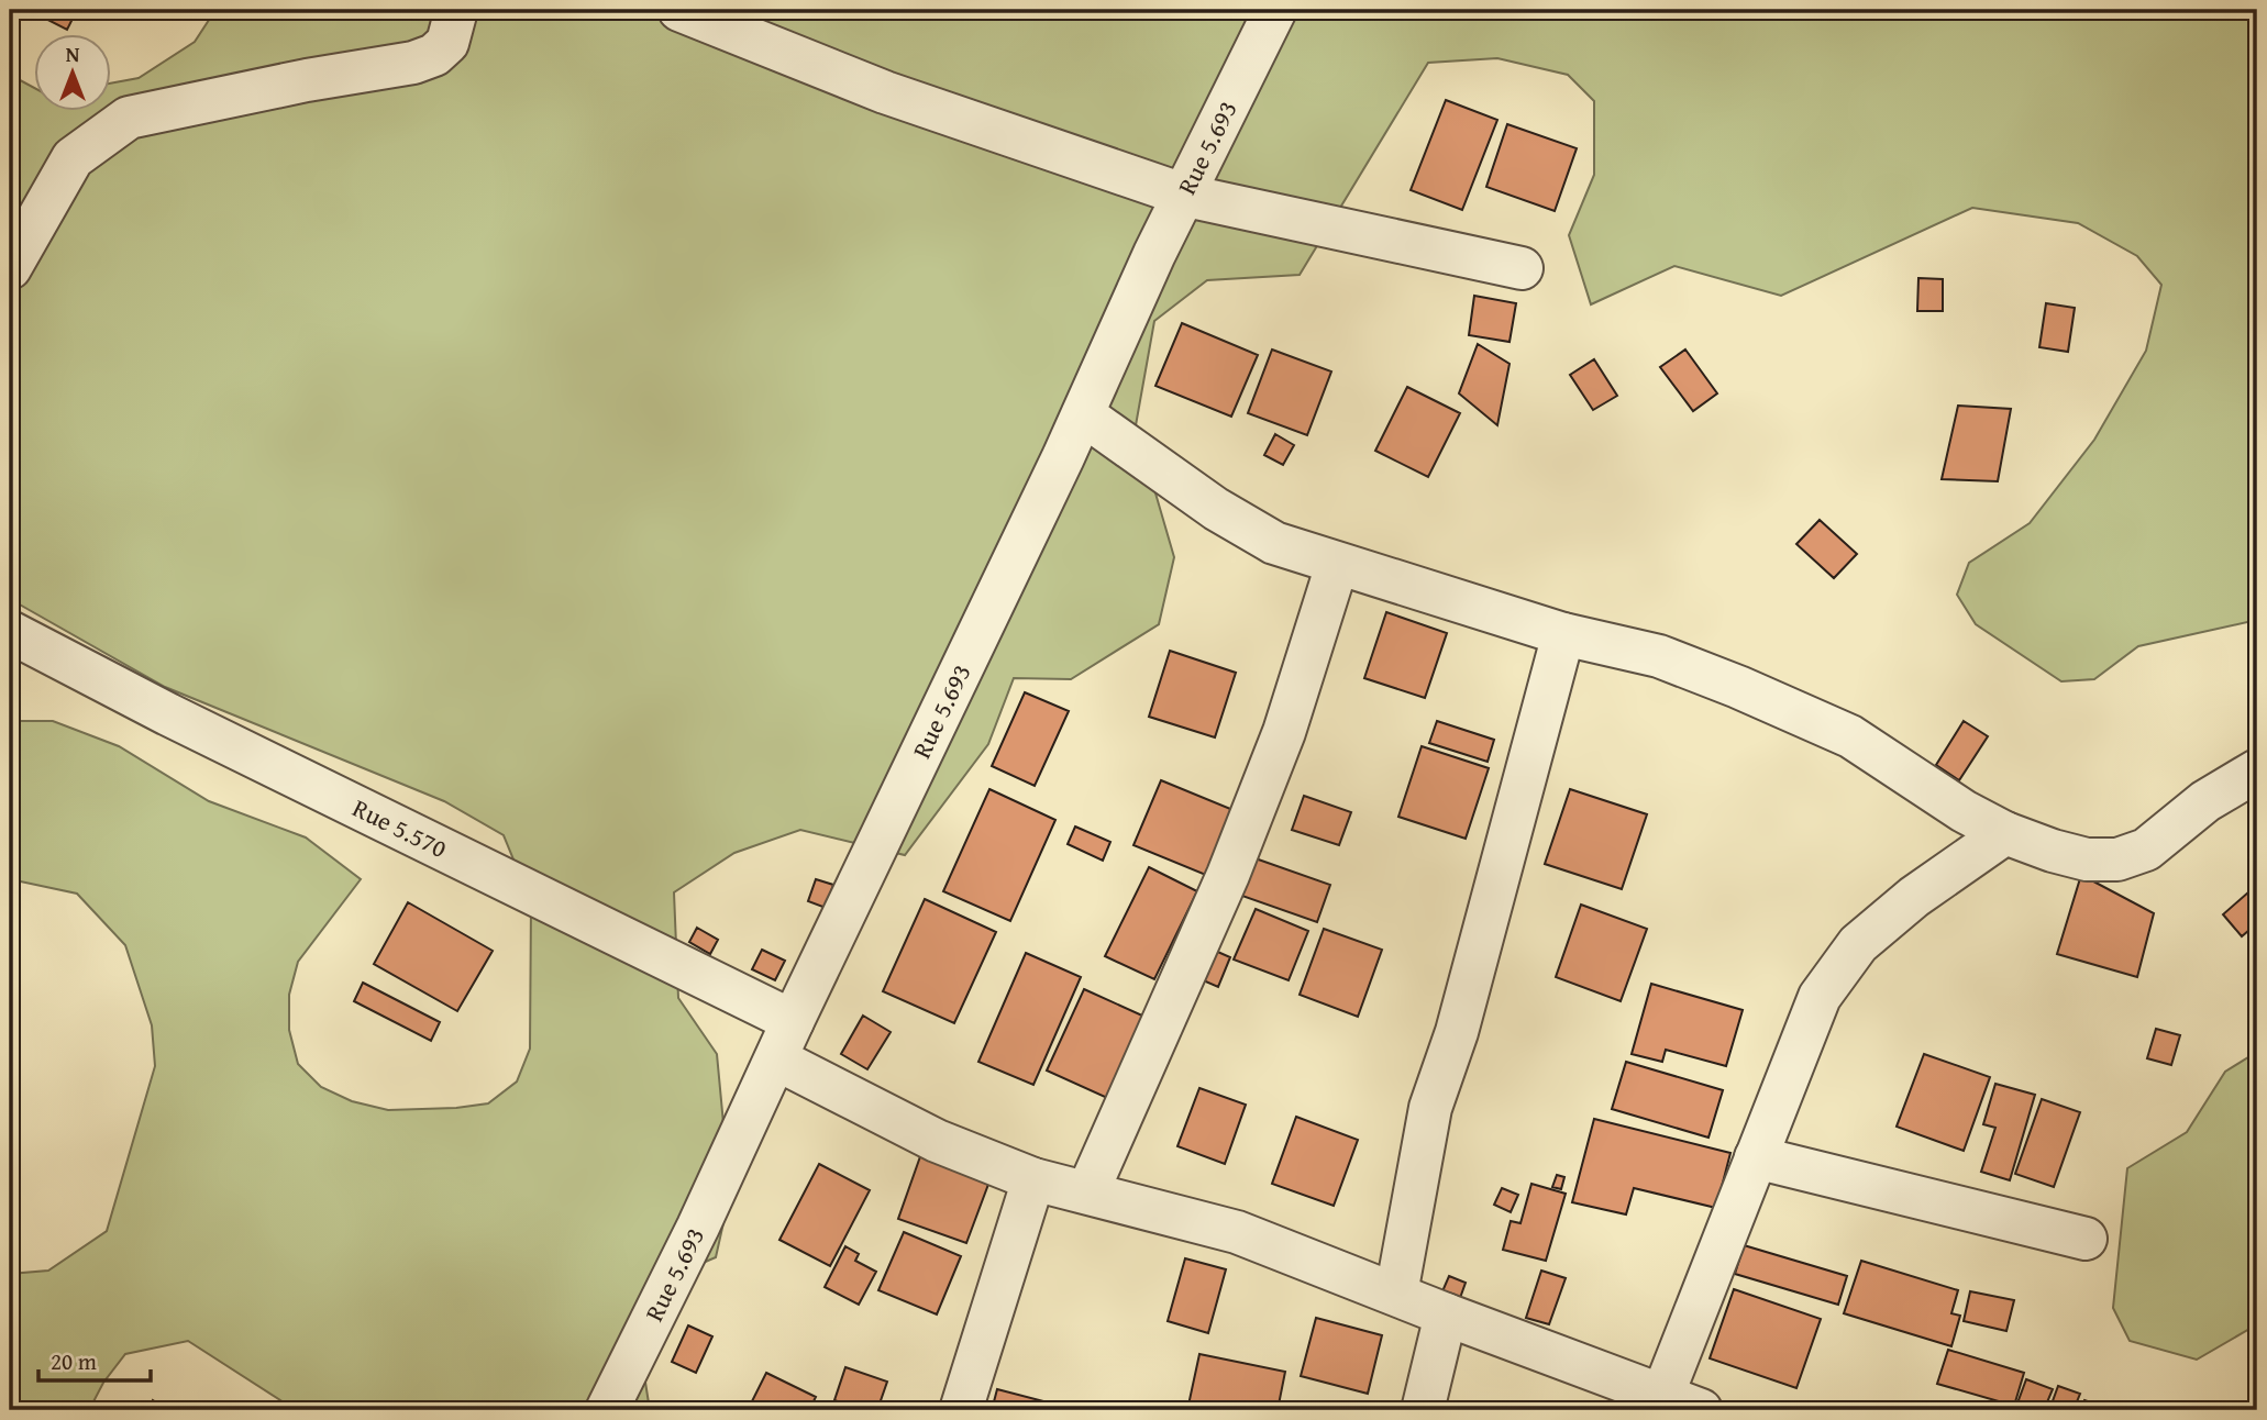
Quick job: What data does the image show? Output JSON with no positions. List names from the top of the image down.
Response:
{
  "streets": {
    "street": ["Rue 5.693", "Rue 5.570"]
  },
  "crossings": [
    ["Rue 5.693", "Rue 5.570"]
  ],
  "scale_bar": "20 m",
  "north": "top"
}
